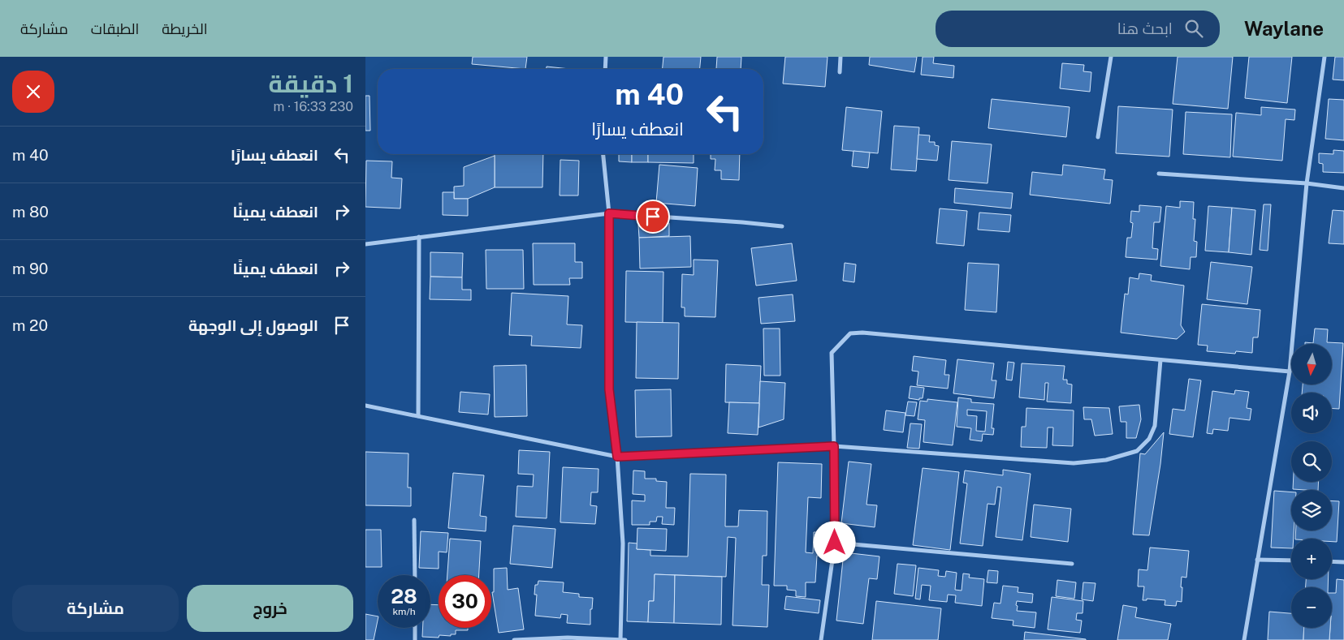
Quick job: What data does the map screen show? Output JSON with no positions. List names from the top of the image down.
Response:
{
  "north": "bottom",
  "page": {
    "header": "Waylane",
    "search": "ابحث هنا",
    "nav": ["الخريطة", "الطبقات", "مشاركة"],
    "heading": ["1 دقيقة", "230 m · 16:33"],
    "turn": ["40 m", "انعطف يسارًا"],
    "list": [
      {
        "name": "انعطف يسارًا",
        "value": "40 m"
      },
      {
        "name": "انعطف يمينًا",
        "value": "80 m"
      },
      {
        "name": "انعطف يمينًا",
        "value": "90 m"
      },
      {
        "name": "الوصول إلى الوجهة",
        "value": "20 m"
      }
    ],
    "map_buttons": ["+", "−"],
    "speed": "28 km/h",
    "limit": "30",
    "buttons": ["خروج", "مشاركة"]
  }
}
